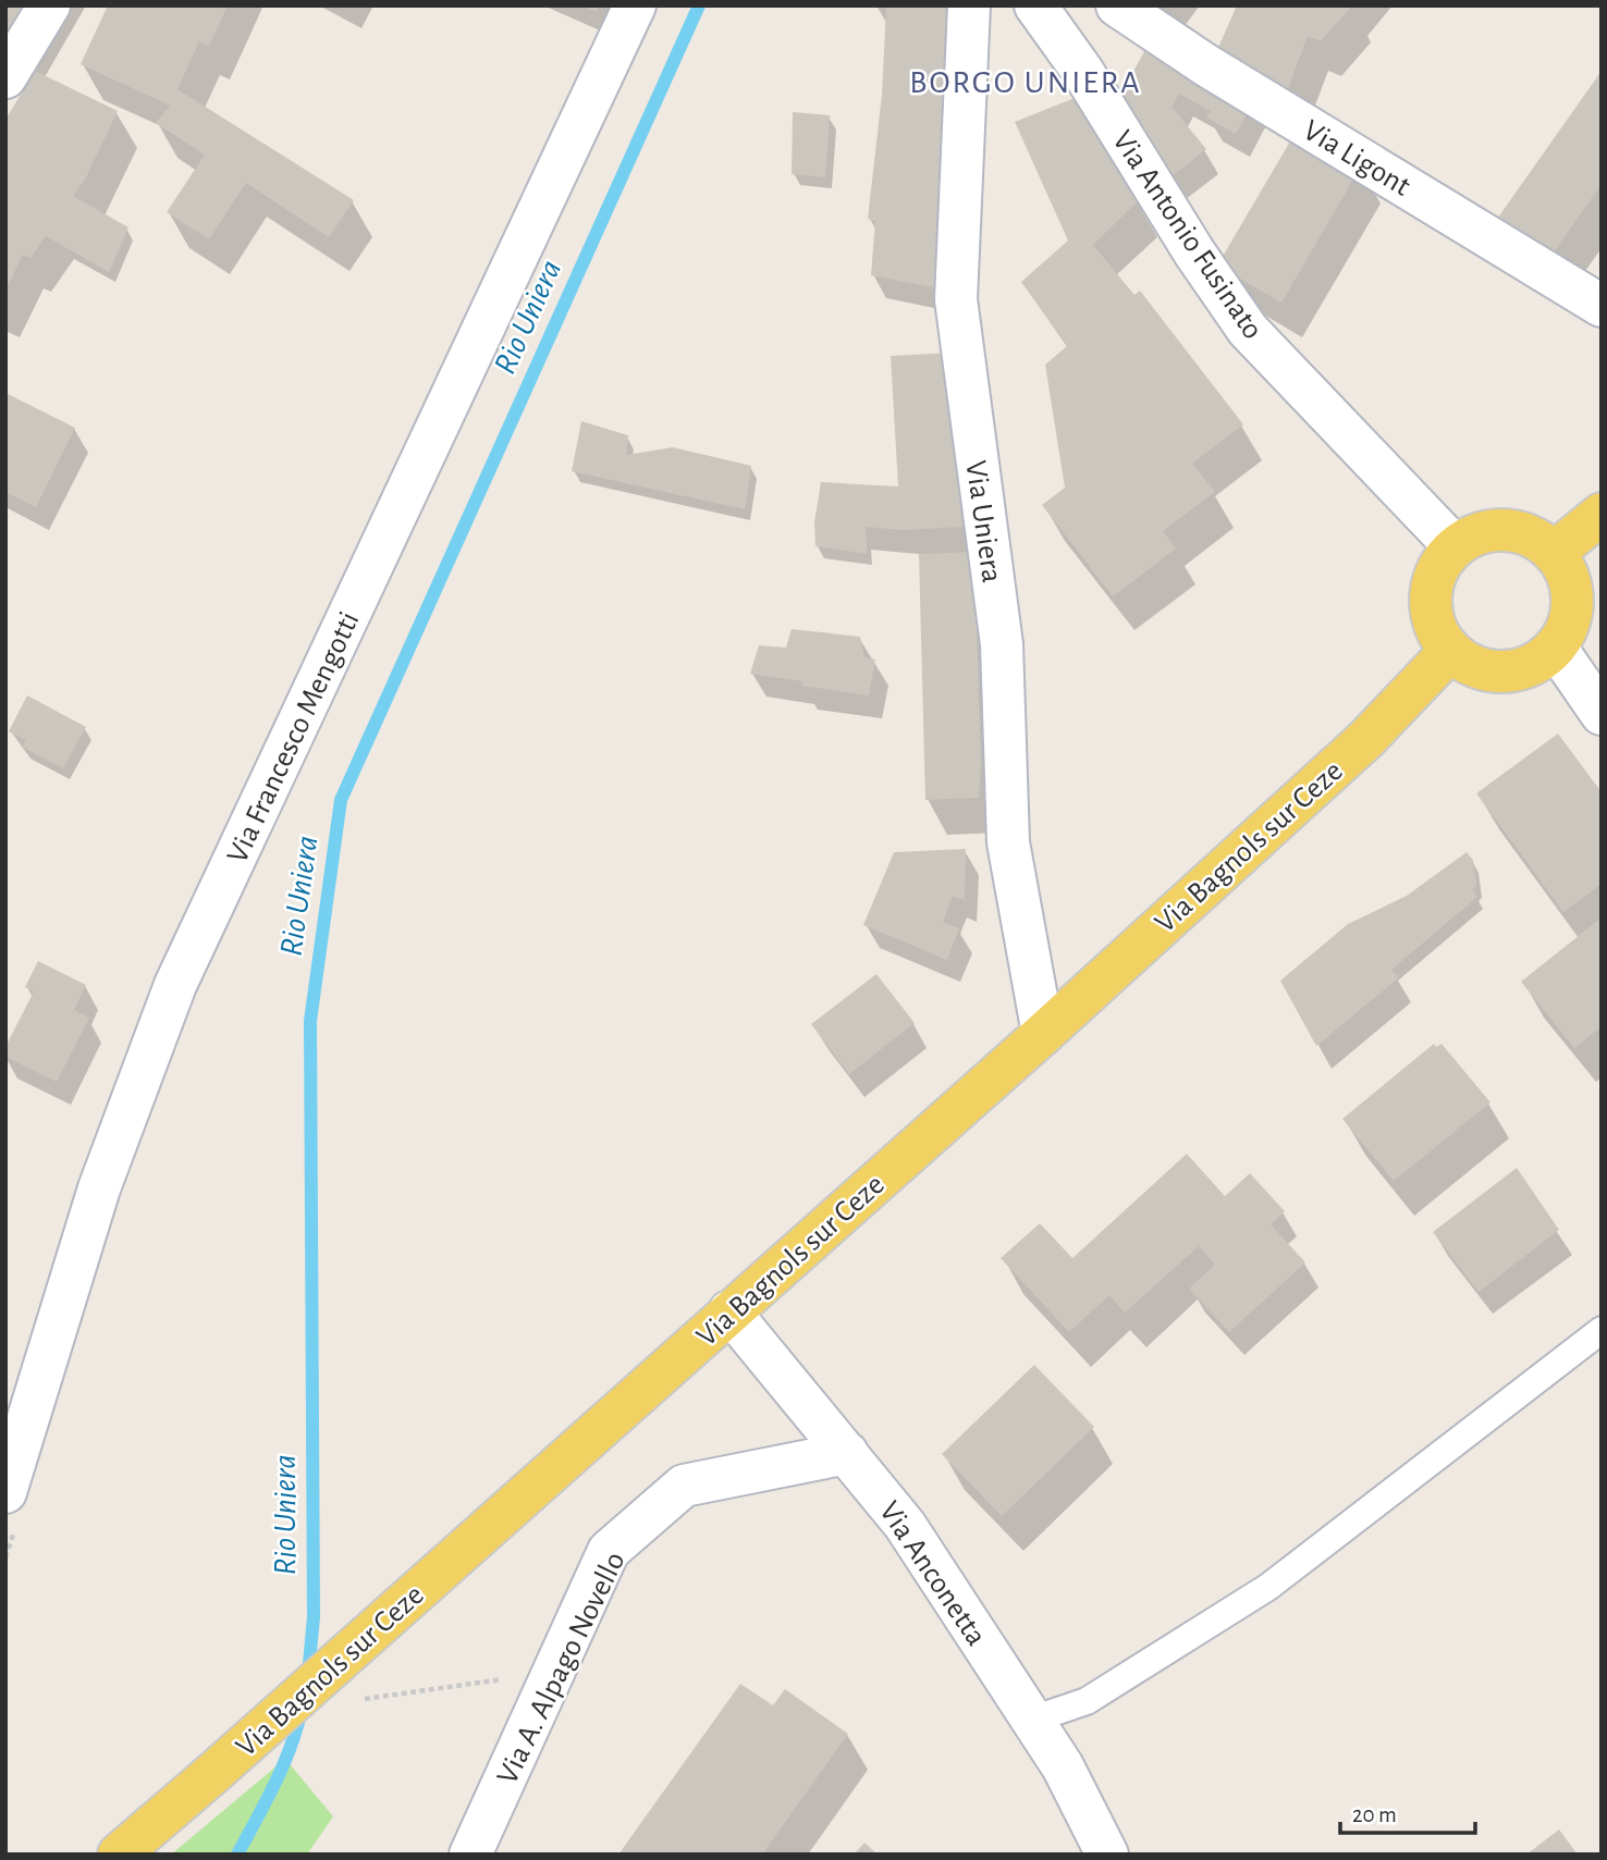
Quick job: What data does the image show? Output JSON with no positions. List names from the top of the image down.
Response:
{
  "streets": {
    "main road": ["Via Bagnols sur Ceze"],
    "street": [
      "Via Ligont",
      "Via Antonio Fusinato",
      "Via Uniera",
      "Via Francesco Mengotti",
      "Via Anconetta",
      "Via A. Alpago Novello"
    ]
  },
  "crossings": [
    ["Via Antonio Fusinato", "Via Bagnols sur Ceze"],
    ["Via Uniera", "Via Bagnols sur Ceze"],
    ["Via Bagnols sur Ceze", "Via Anconetta"],
    ["Via Anconetta", "Via A. Alpago Novello"]
  ],
  "districts": ["BORGO UNIERA"],
  "water": ["Rio Uniera"],
  "scale_bar": "20 m"
}
